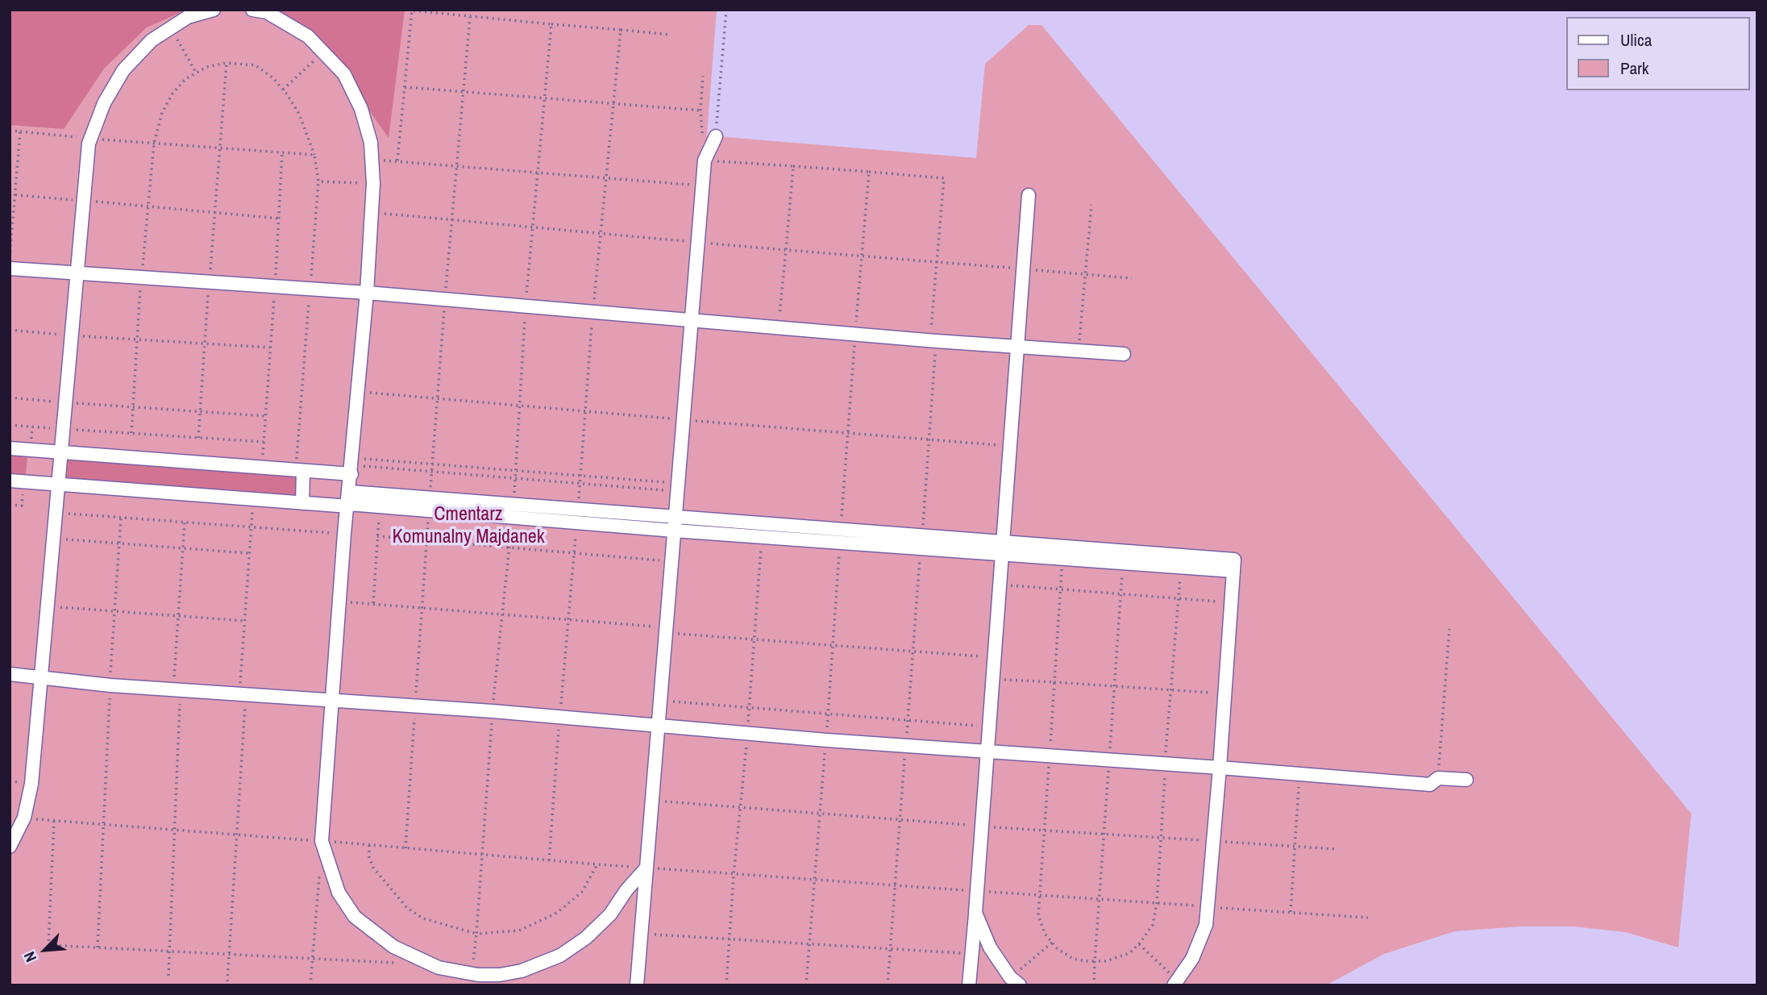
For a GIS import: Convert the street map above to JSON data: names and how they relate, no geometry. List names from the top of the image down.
{
  "parks": ["Cmentarz Komunalny Majdanek"],
  "legend": ["Ulica", "Park"],
  "north": "bottom left"
}
